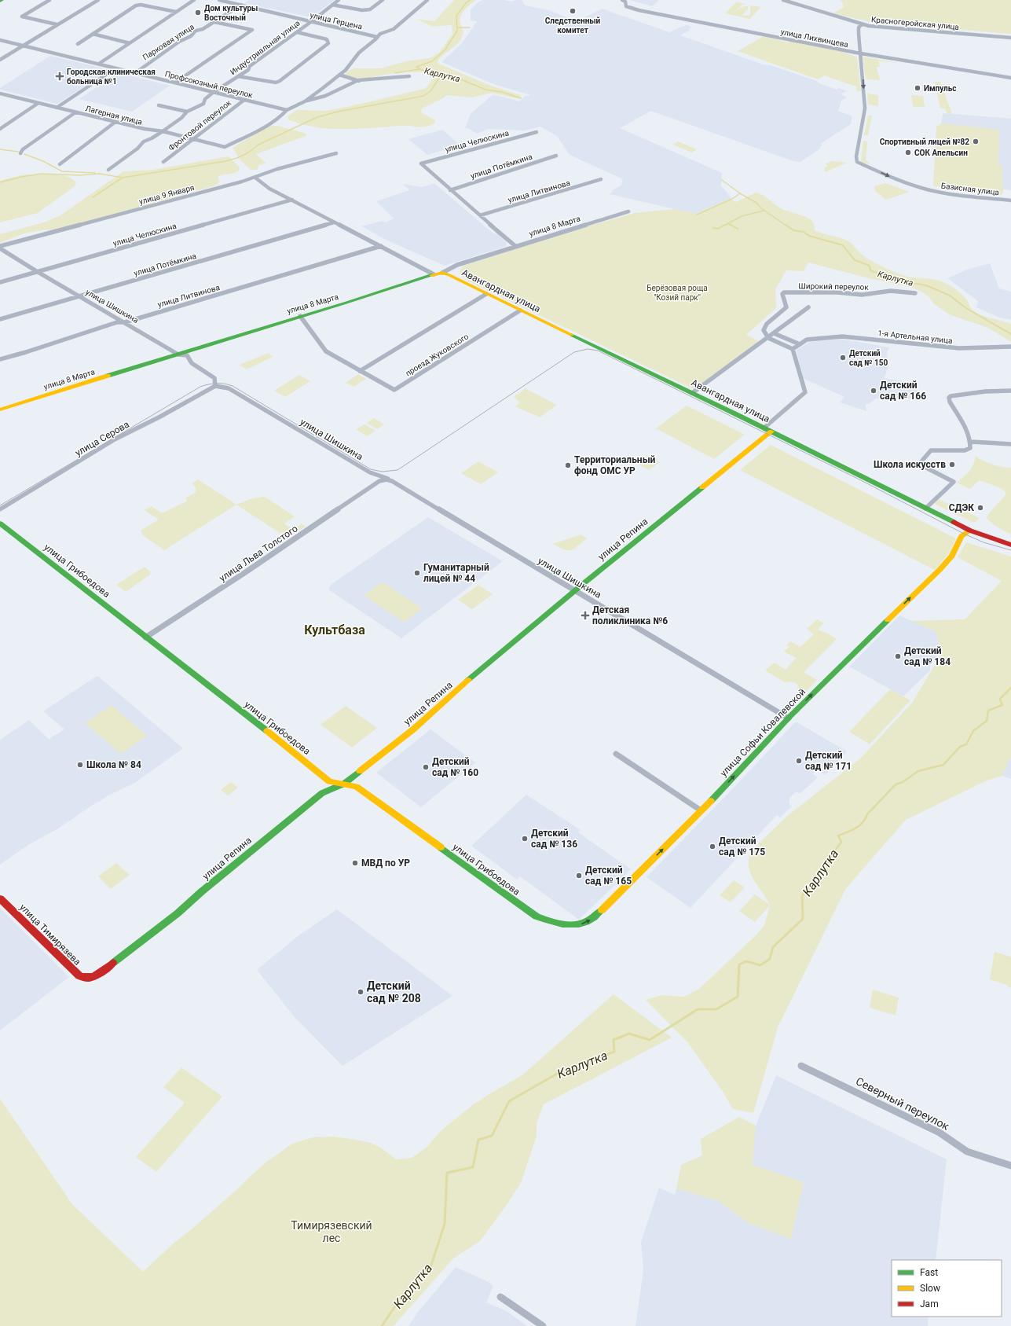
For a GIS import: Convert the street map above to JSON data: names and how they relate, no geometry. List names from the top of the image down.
{
  "streets": {
    "street": [
      "улица Герцена",
      "Красногеройская улица",
      "улица Лихвинцева",
      "Парковая улица",
      "Индустриальная улица",
      "Профсоюзный переулок",
      "Лагерная улица",
      "Фронтовой переулок",
      "улица Челюскина",
      "улица Потёмкина",
      "Базисная улица",
      "улица Литвинова",
      "улица 9 Января",
      "улица 8 Марта",
      "Широкий переулок",
      "Авангардная улица",
      "улица Шишкина",
      "1-я Артельная улица",
      "проезд Жуковского",
      "улица Серова",
      "улица Репина",
      "улица Льва Толстого",
      "улица Грибоедова",
      "улица Софьи Ковалевской",
      "улица Тимирязева",
      "Северный переулок"
    ]
  },
  "crossings": [
    ["улица Герцена", "Парковая улица"],
    ["улица Герцена", "Индустриальная улица"],
    ["улица Лихвинцева", "Базисная улица"],
    ["Парковая улица", "Профсоюзный переулок"],
    ["Индустриальная улица", "Профсоюзный переулок"],
    ["Индустриальная улица", "Лагерная улица"],
    ["Профсоюзный переулок", "Лагерная улица"],
    ["Профсоюзный переулок", "Фронтовой переулок"],
    ["Лагерная улица", "Фронтовой переулок"],
    ["улица Челюскина", "улица Потёмкина"],
    ["улица Челюскина", "улица Шишкина"],
    ["улица Потёмкина", "улица Шишкина"],
    ["улица Литвинова", "улица Шишкина"],
    ["улица 8 Марта", "Авангардная улица"],
    ["улица 8 Марта", "улица Шишкина"],
    ["улица 8 Марта", "проезд Жуковского"],
    ["Авангардная улица", "проезд Жуковского"],
    ["Авангардная улица", "улица Репина"],
    ["Авангардная улица", "улица Софьи Ковалевской"],
    ["улица Шишкина", "улица Серова"],
    ["улица Шишкина", "улица Репина"],
    ["улица Шишкина", "улица Льва Толстого"],
    ["улица Шишкина", "улица Софьи Ковалевской"],
    ["улица Репина", "улица Грибоедова"],
    ["улица Репина", "улица Тимирязева"],
    ["улица Льва Толстого", "улица Грибоедова"],
    ["улица Грибоедова", "улица Софьи Ковалевской"]
  ],
  "one_way": ["улица Софьи Ковалевской"],
  "districts": ["Культбаза"],
  "water": ["Карлутка"],
  "parks": ["Берёзовая роща \"Козий парк\"", "Тимирязевский лес"],
  "places": {
    "other": [
      "Следственный комитет",
      "Дом культуры Восточный",
      "Импульс",
      "Спортивный лицей №82",
      "СОК Апельсин",
      "Детский сад № 150",
      "Детский сад № 166",
      "Школа искусств",
      "Территориальный фонд ОМС УР",
      "СДЭК",
      "Гуманитарный лицей № 44",
      "Детский сад № 184",
      "Детский сад № 171",
      "Школа № 84",
      "Детский сад № 160",
      "Детский сад № 136",
      "Детский сад № 175",
      "МВД по УР",
      "Детский сад № 165",
      "Детский сад № 208"
    ],
    "health": ["Городская клиническая больница №1", "Детская поликлиника №6"]
  },
  "legend": ["Fast", "Slow", "Jam"]
}
